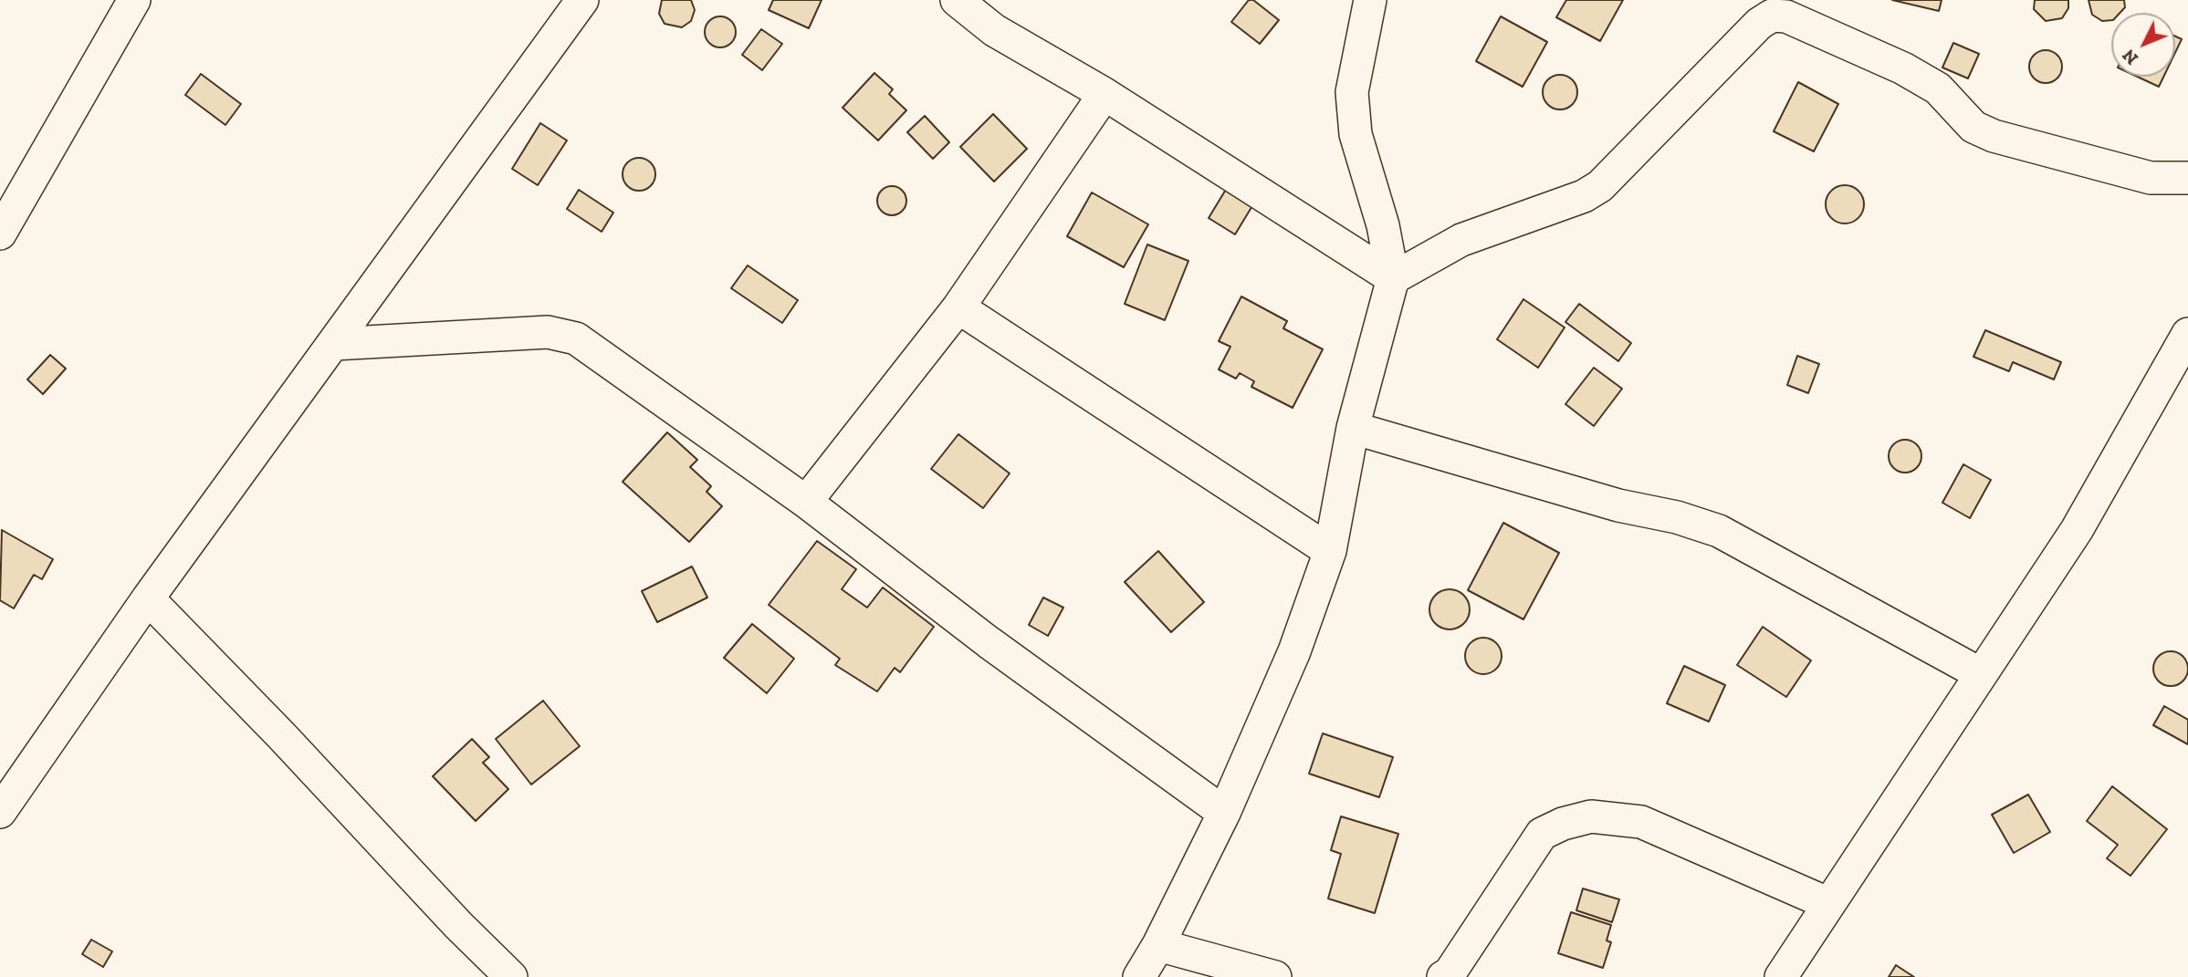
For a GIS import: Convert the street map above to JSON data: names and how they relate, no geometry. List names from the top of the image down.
{
  "north": "bottom left"
}
